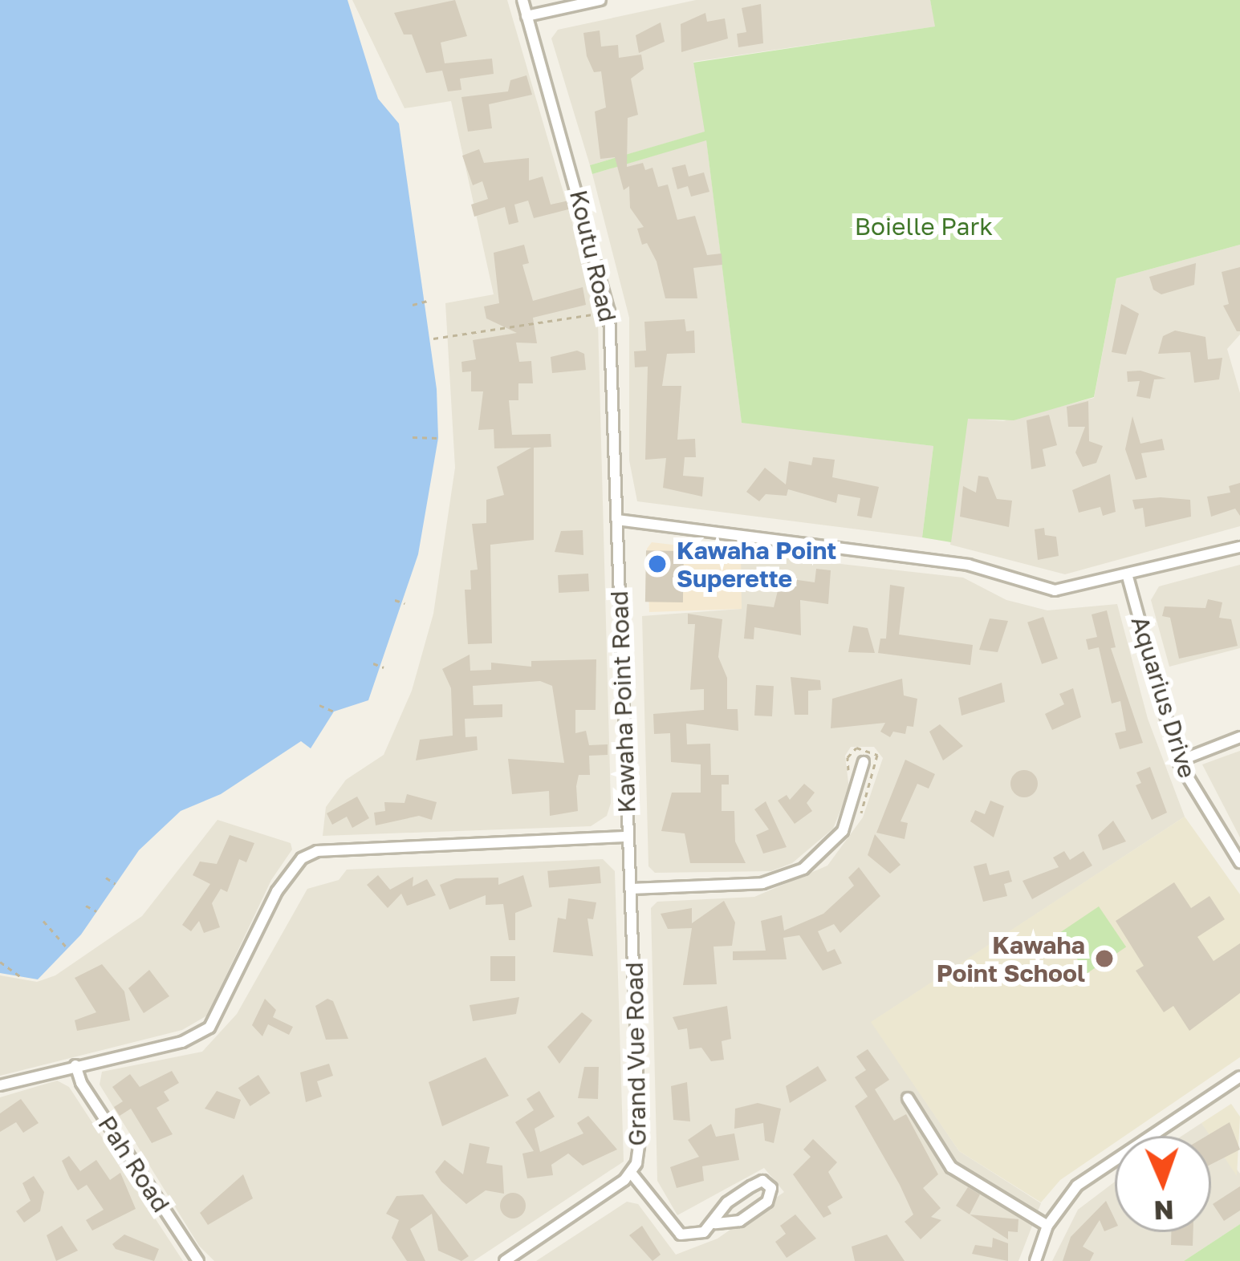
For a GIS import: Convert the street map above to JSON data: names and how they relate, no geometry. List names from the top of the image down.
{
  "streets": {
    "street": [
      "Koutu Road",
      "Aquarius Drive",
      "Kawaha Point Road",
      "Grand Vue Road",
      "Pah Road"
    ]
  },
  "crossings": [
    ["Koutu Road", "Kawaha Point Road"],
    ["Kawaha Point Road", "Grand Vue Road"],
    ["Kawaha Point Road", "Pah Road"]
  ],
  "parks": ["Boielle Park"],
  "places": ["Kawaha Point Superette", "Kawaha Point School"],
  "north": "bottom"
}
